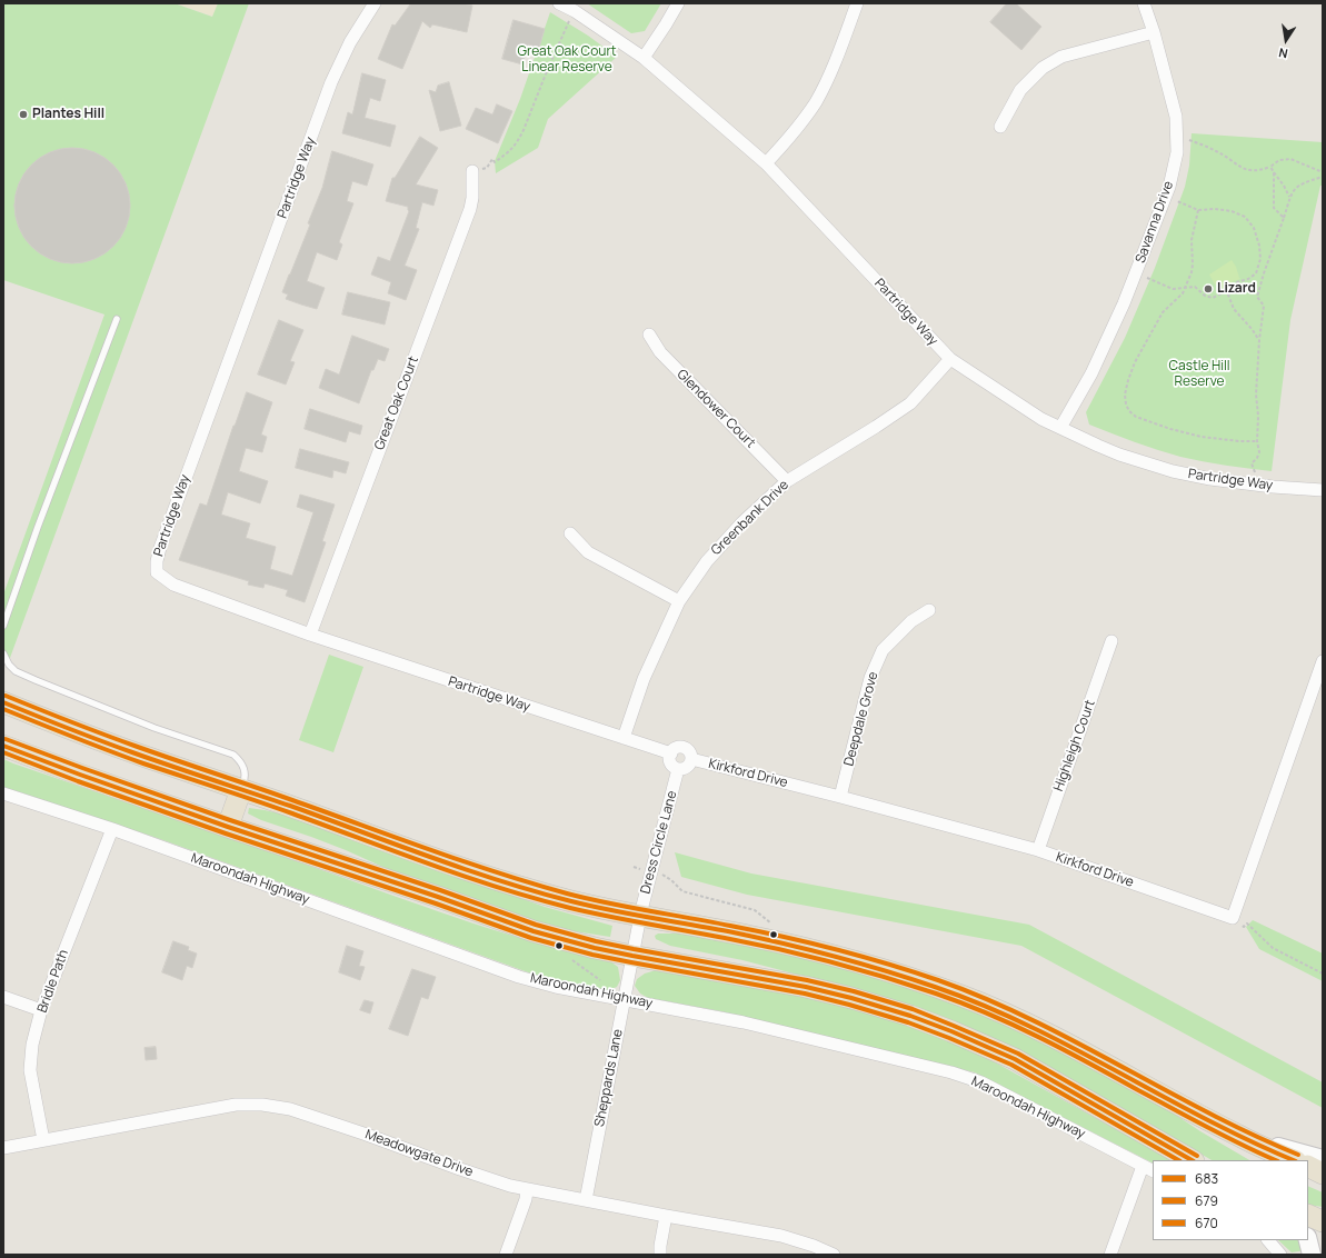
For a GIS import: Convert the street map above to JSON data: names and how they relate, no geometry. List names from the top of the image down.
{
  "streets": {
    "street": [
      "Partridge Way",
      "Savanna Drive",
      "Great Oak Court",
      "Glendower Court",
      "Greenbank Drive",
      "Deepdale Grove",
      "Highleigh Court",
      "Kirkford Drive",
      "Dress Circle Lane",
      "Maroondah Highway",
      "Bridle Path",
      "Sheppards Lane",
      "Meadowgate Drive"
    ]
  },
  "crossings": [
    ["Partridge Way", "Savanna Drive"],
    ["Partridge Way", "Great Oak Court"],
    ["Partridge Way", "Greenbank Drive"],
    ["Partridge Way", "Kirkford Drive"],
    ["Partridge Way", "Dress Circle Lane"],
    ["Glendower Court", "Greenbank Drive"],
    ["Deepdale Grove", "Kirkford Drive"],
    ["Highleigh Court", "Kirkford Drive"],
    ["Kirkford Drive", "Dress Circle Lane"],
    ["Dress Circle Lane", "Sheppards Lane"],
    ["Maroondah Highway", "Bridle Path"],
    ["Maroondah Highway", "Sheppards Lane"],
    ["Bridle Path", "Meadowgate Drive"],
    ["Sheppards Lane", "Meadowgate Drive"]
  ],
  "parks": ["Great Oak Court Linear Reserve", "Castle Hill Reserve"],
  "places": ["Plantes Hill", "Lizard"],
  "lines": ["transit line 670", "transit line 683", "transit line 679"],
  "legend": ["683", "679", "670"],
  "north": "bottom"
}
